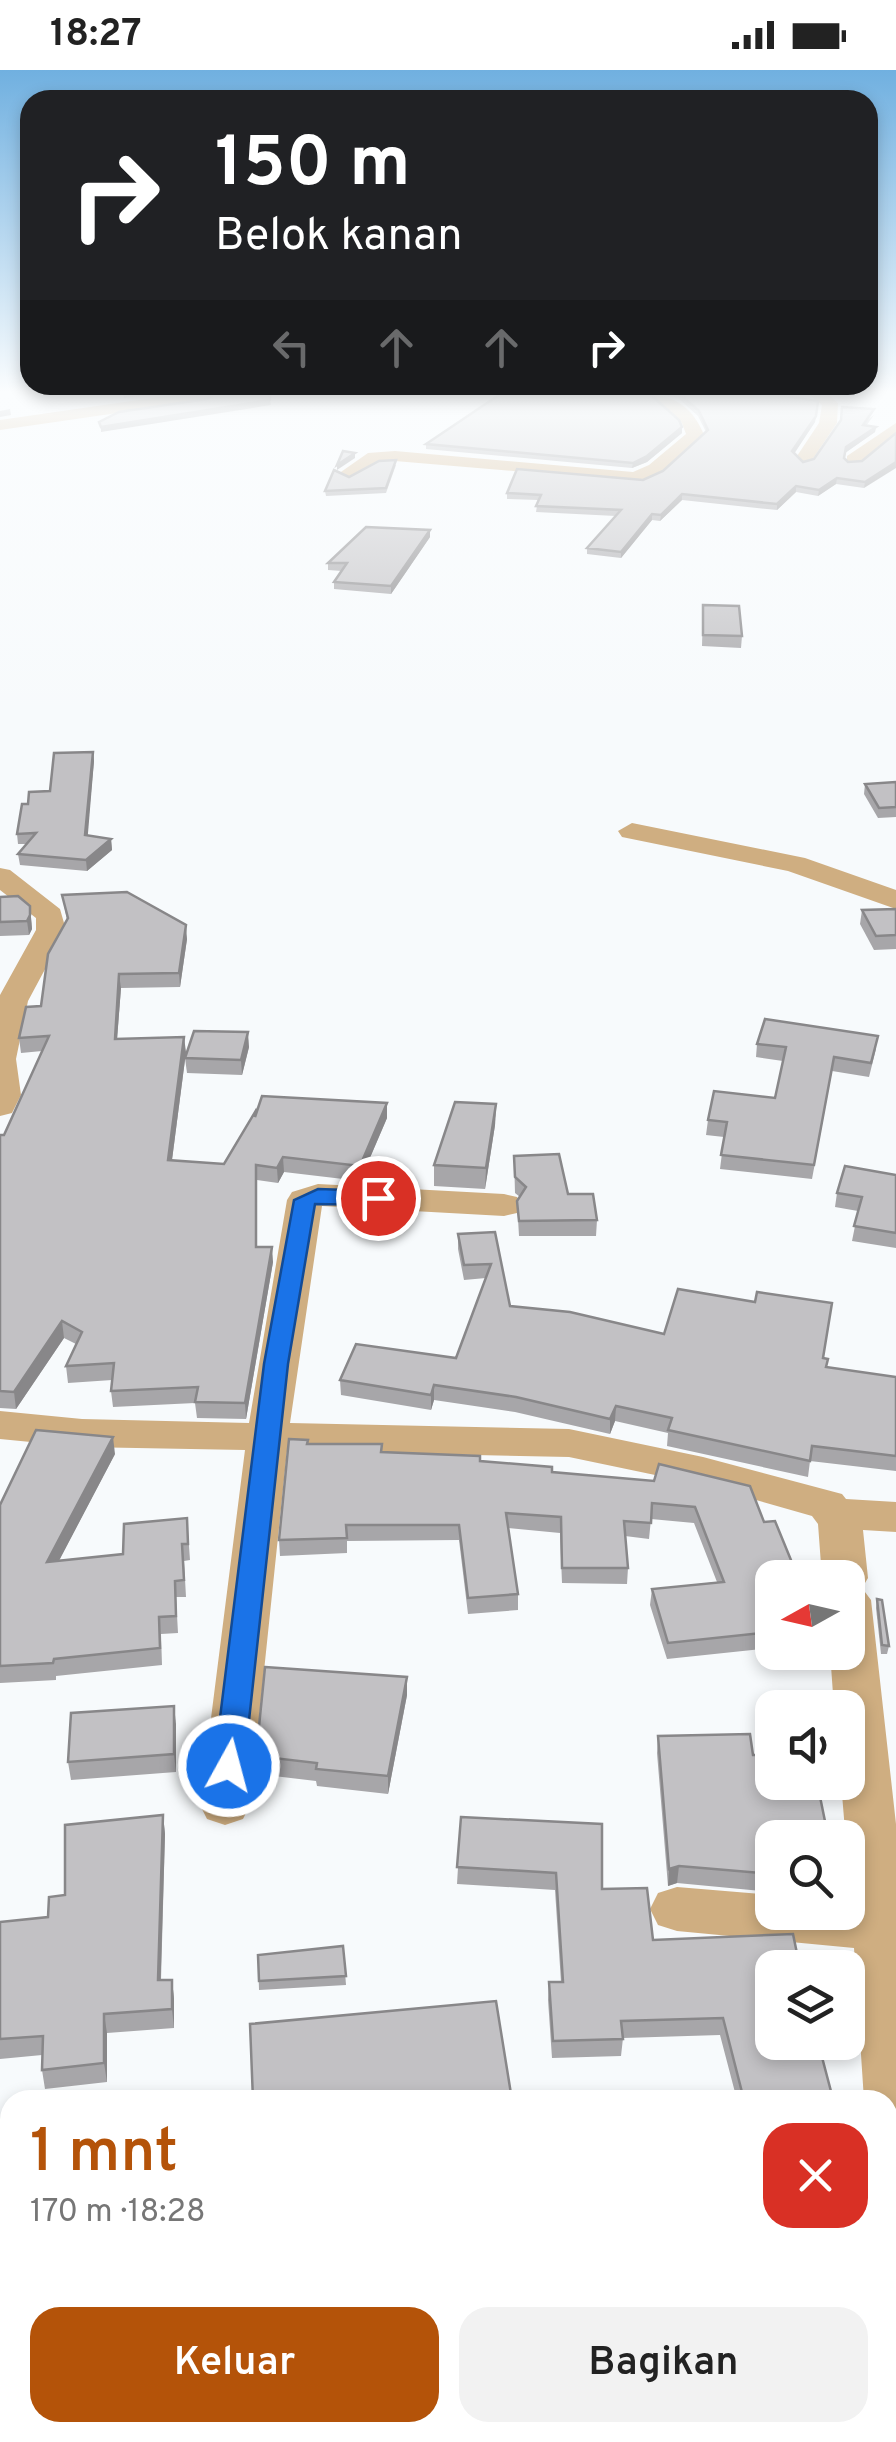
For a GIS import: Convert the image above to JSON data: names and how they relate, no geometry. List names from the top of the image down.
{
  "north": "left",
  "page": {
    "status": "18:27",
    "turn": ["150 m", "Belok kanan"],
    "heading": ["1 mnt", "170 m · 18:28"],
    "buttons": ["Keluar", "Bagikan"]
  }
}
